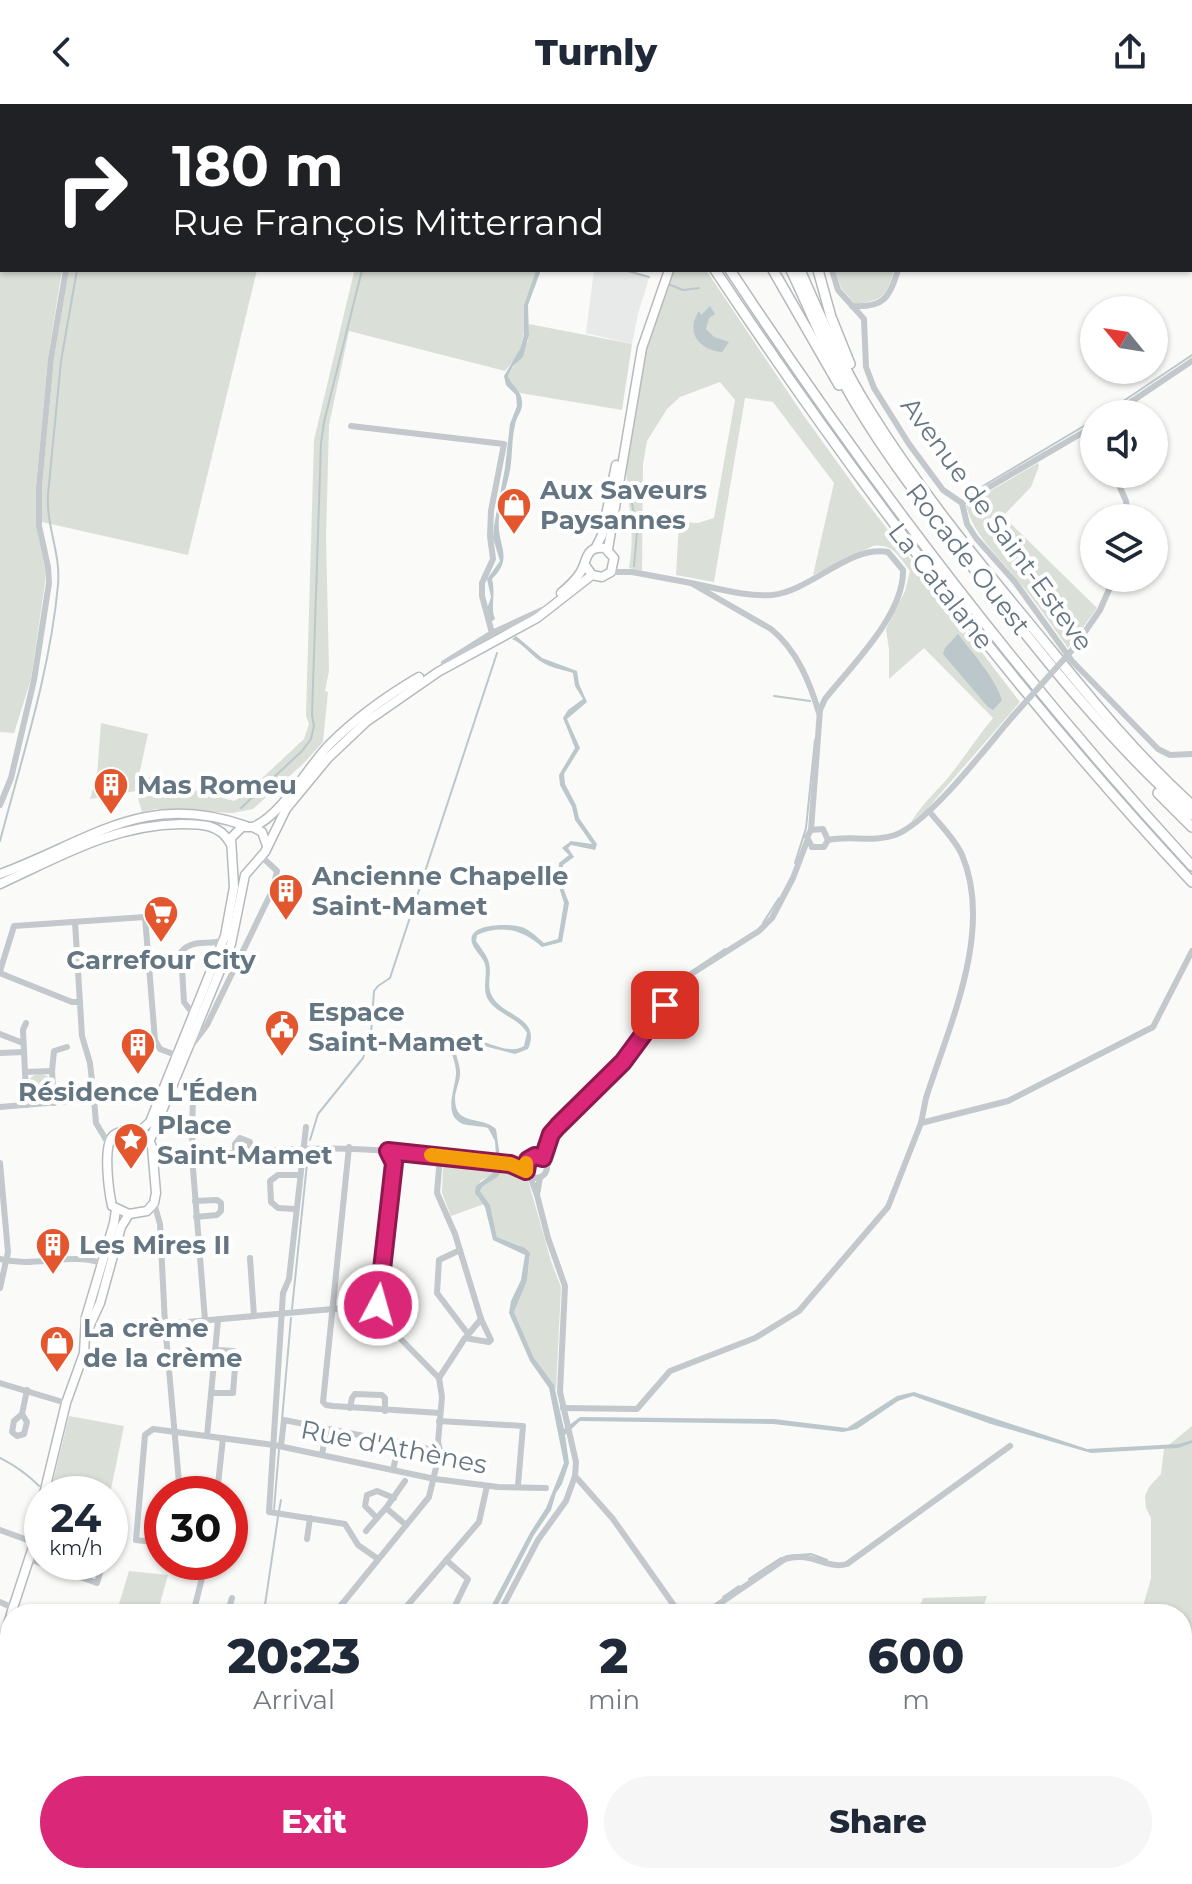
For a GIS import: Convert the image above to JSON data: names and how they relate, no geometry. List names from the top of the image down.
{
  "streets": {
    "highway": ["Rocade Ouest", "La Catalane"],
    "street": ["Avenue de Saint-Esteve", "Rue d'Athènes"]
  },
  "places": {
    "shop": ["Aux Saveurs Paysannes", "La crème de la crème"],
    "building": [
      "Mas Romeu",
      "Ancienne Chapelle Saint-Mamet",
      "Résidence L'Éden",
      "Les Mires II"
    ],
    "supermarket": ["Carrefour City"],
    "public building": ["Espace Saint-Mamet"],
    "place": ["Place Saint-Mamet"]
  },
  "north": "top left",
  "page": {
    "header": "Turnly",
    "turn": ["180 m", "Rue François Mitterrand"],
    "speed": "24 km/h",
    "limit": "30",
    "eta": [
      "20:23",
      "Arrival",
      "2",
      "min",
      "600",
      "m"
    ],
    "buttons": ["Exit", "Share"]
  }
}
